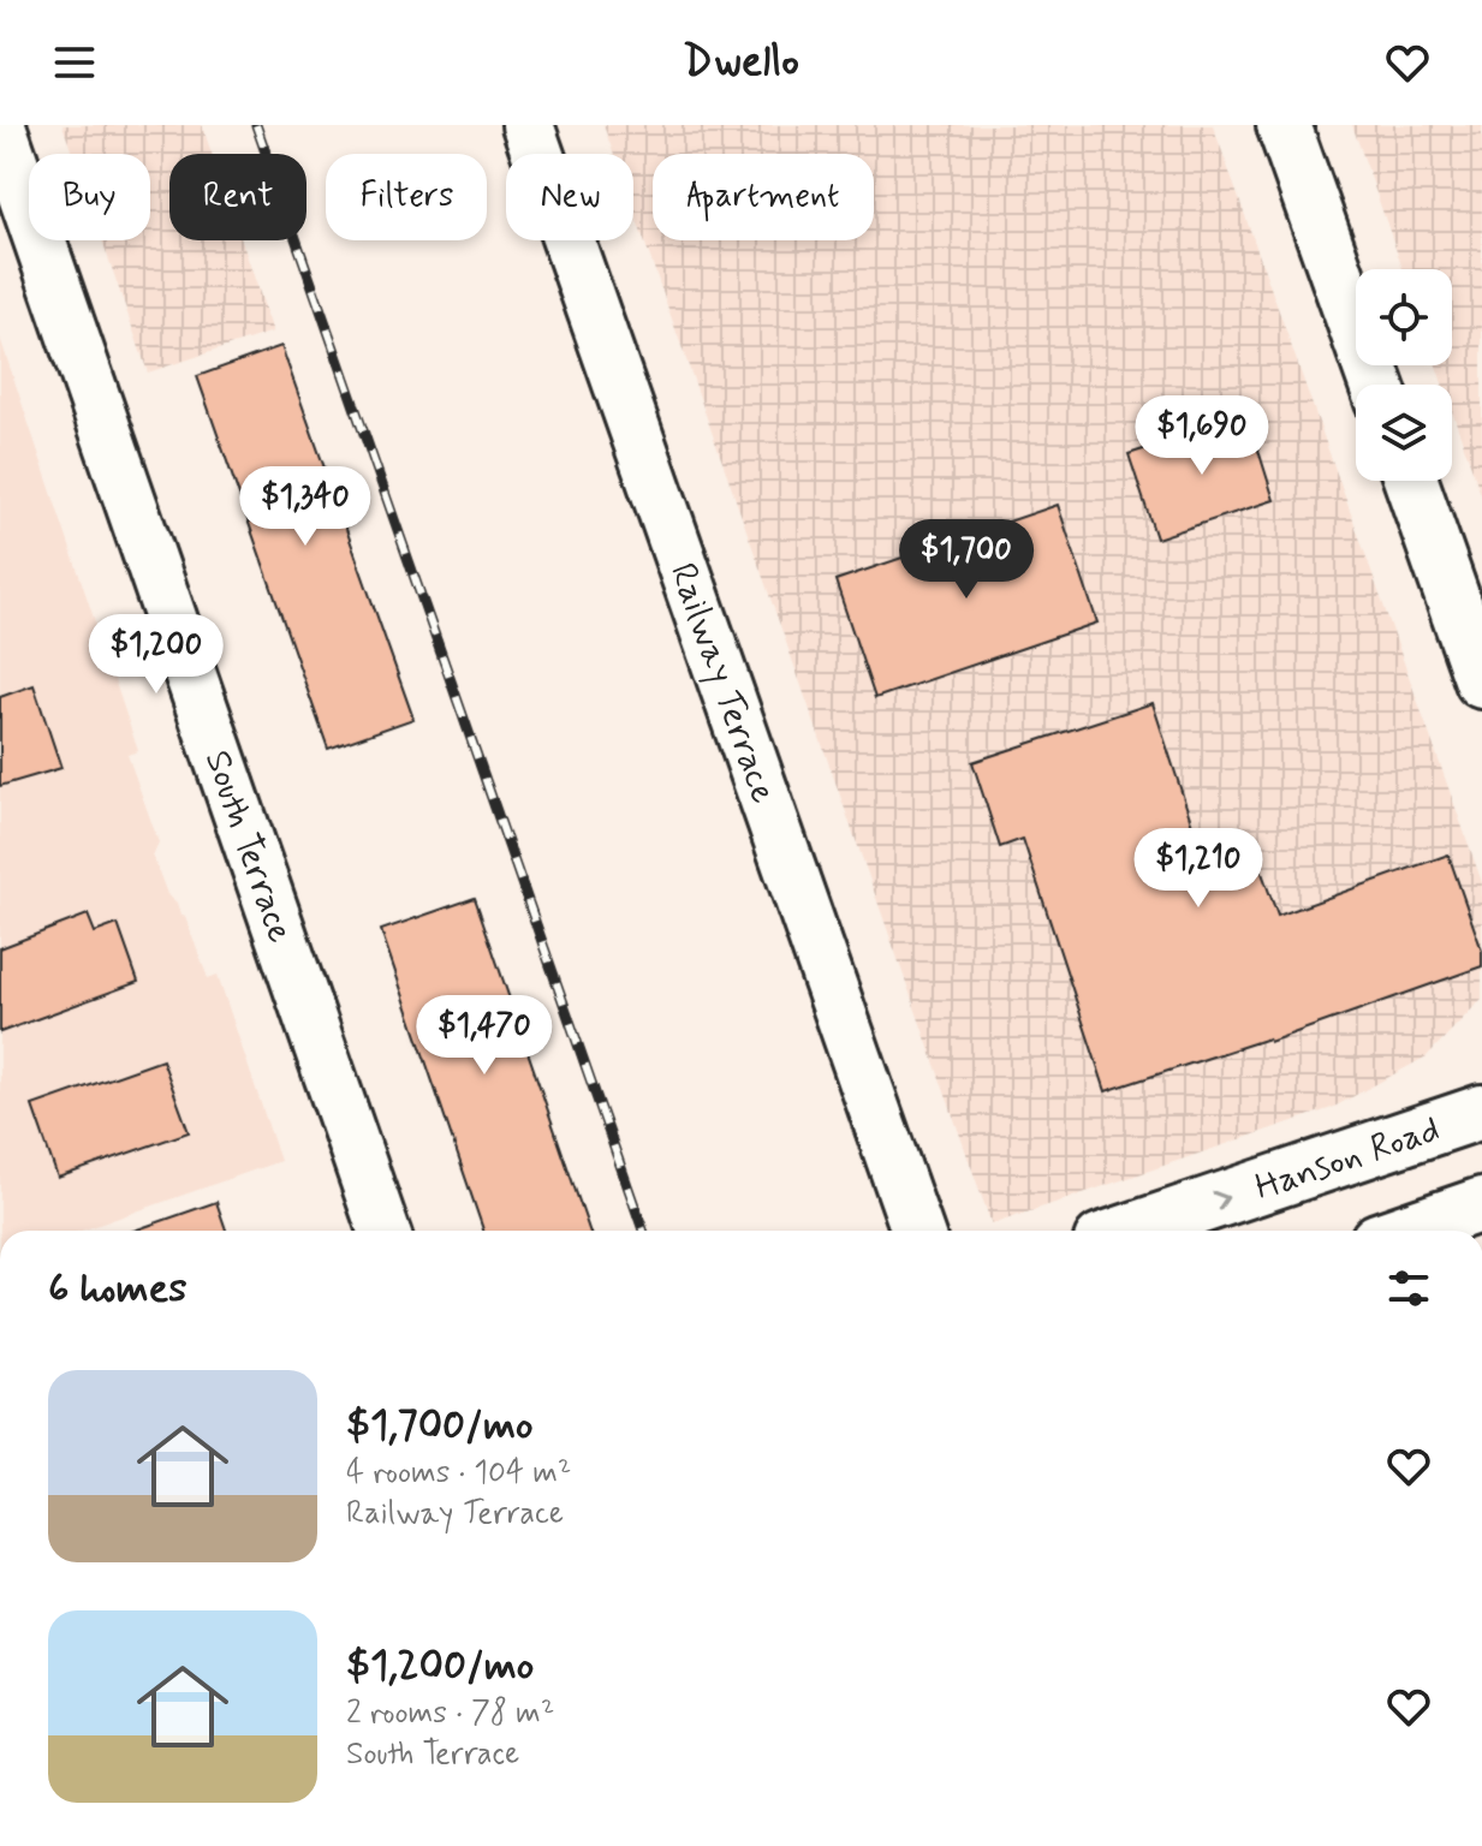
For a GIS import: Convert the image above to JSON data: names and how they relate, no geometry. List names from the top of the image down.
{
  "streets": {
    "street": ["Railway Terrace", "South Terrace", "Hanson Road"]
  },
  "one_way": ["Hanson Road"],
  "page": {
    "header": "Dwello",
    "chip": [
      "Buy",
      "Rent",
      "Filters",
      "New",
      "Apartment"
    ],
    "price": [
      "$1,690",
      "$1,340",
      "$1,700",
      "$1,200",
      "$1,210",
      "$1,470"
    ],
    "heading": "6 homes",
    "list": [
      {
        "name": "$1,700/mo",
        "note": "4 rooms · 104 m² · Railway Terrace"
      },
      {
        "name": "$1,200/mo",
        "note": "2 rooms · 78 m² · South Terrace"
      }
    ]
  }
}
